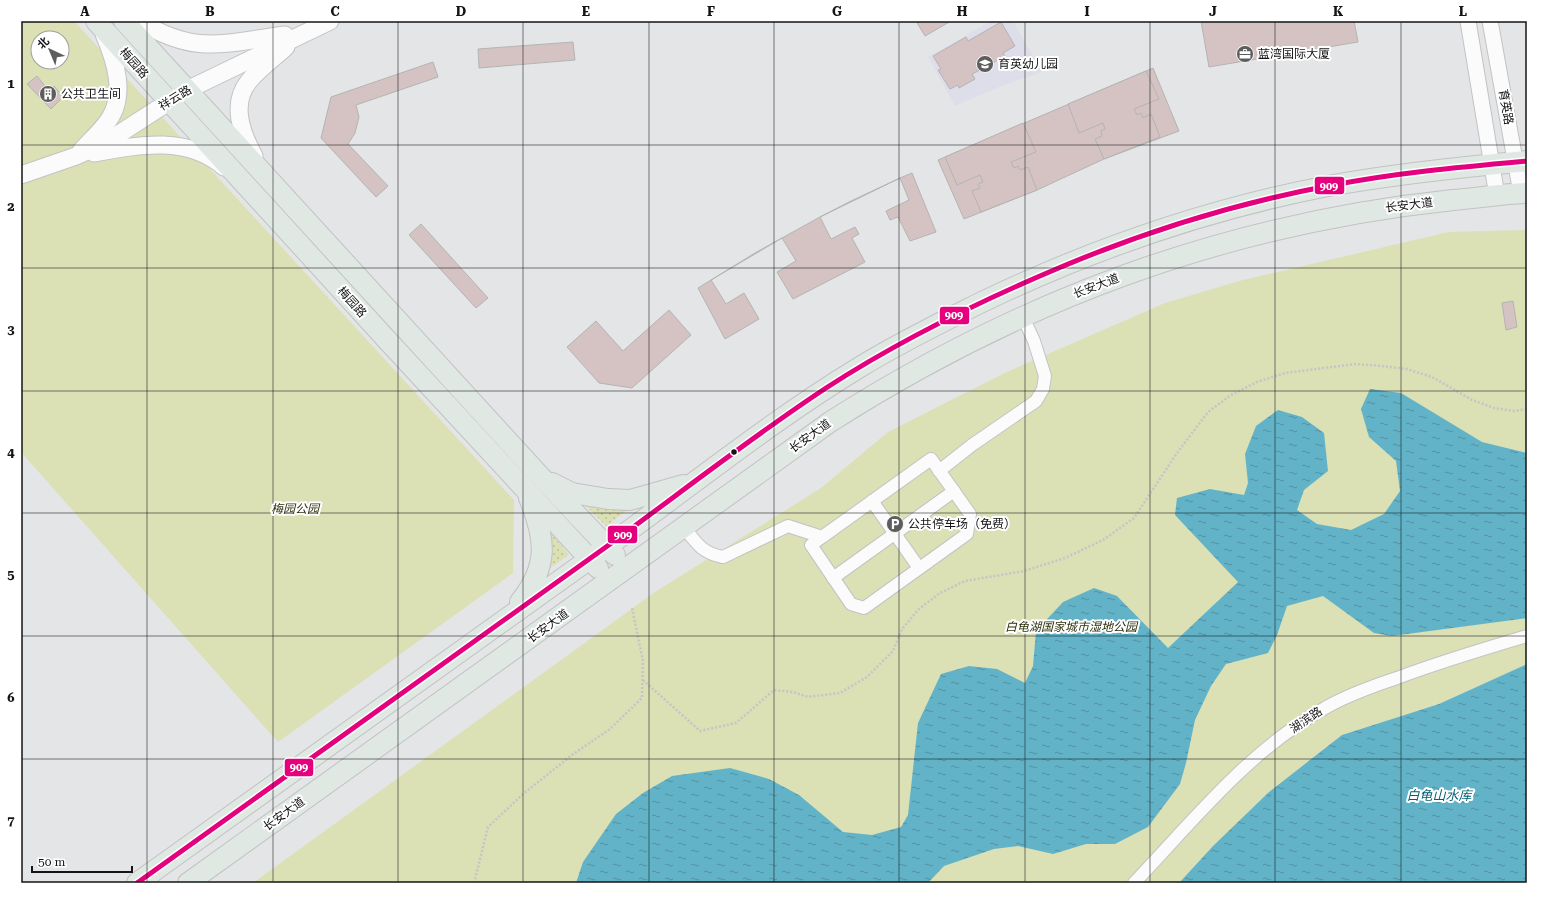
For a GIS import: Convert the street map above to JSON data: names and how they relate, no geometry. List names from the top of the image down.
{
  "streets": {
    "main road": ["梅园路", "祥云路", "长安大道"],
    "street": ["育英路", "湖滨路"]
  },
  "crossings": [
    ["梅园路", "祥云路"],
    ["梅园路", "长安大道"],
    ["育英路", "长安大道"]
  ],
  "water": ["白龟山水库"],
  "parks": ["梅园公园", "白龟湖国家城市湿地公园"],
  "places": {
    "office": ["蓝湾国际大厦"],
    "school or university": ["育英幼儿园"],
    "building": ["公共卫生间"],
    "parking": ["公共停车场（免费）"]
  },
  "lines": ["transit line 909"],
  "scale_bar": "50 m",
  "north": "top left",
  "grid": {
    "columns": [
      "A",
      "B",
      "C",
      "D",
      "E",
      "F",
      "G",
      "H",
      "I",
      "J",
      "K",
      "L"
    ],
    "rows": [
      "1",
      "2",
      "3",
      "4",
      "5",
      "6",
      "7"
    ]
  }
}
